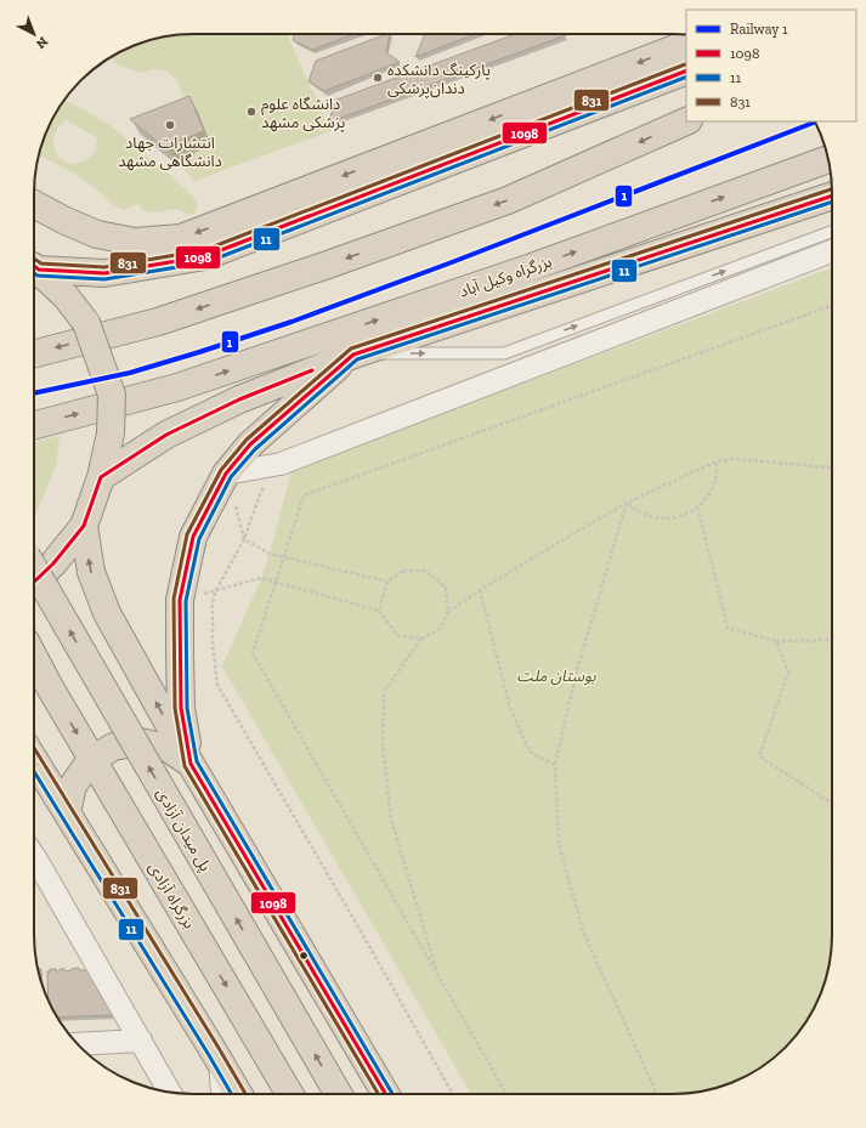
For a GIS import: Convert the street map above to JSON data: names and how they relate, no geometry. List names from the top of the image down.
{
  "streets": {
    "highway": ["بزرگراه وکیل آباد", "پل میدان آزادی", "بزرگراه آزادی"]
  },
  "parks": ["بوستان ملت"],
  "places": ["پارکینگ دانشکده دندان‌پزشکی", "دانشگاه علوم پزشکی مشهد", "انتشارات جهاد دانشگاهی مشهد"],
  "lines": [
    "transit line 831",
    "transit line 1098",
    "transit line 11",
    "rail line 1"
  ],
  "legend": [
    "Railway 1",
    "1098",
    "11",
    "831"
  ],
  "north": "bottom right"
}
